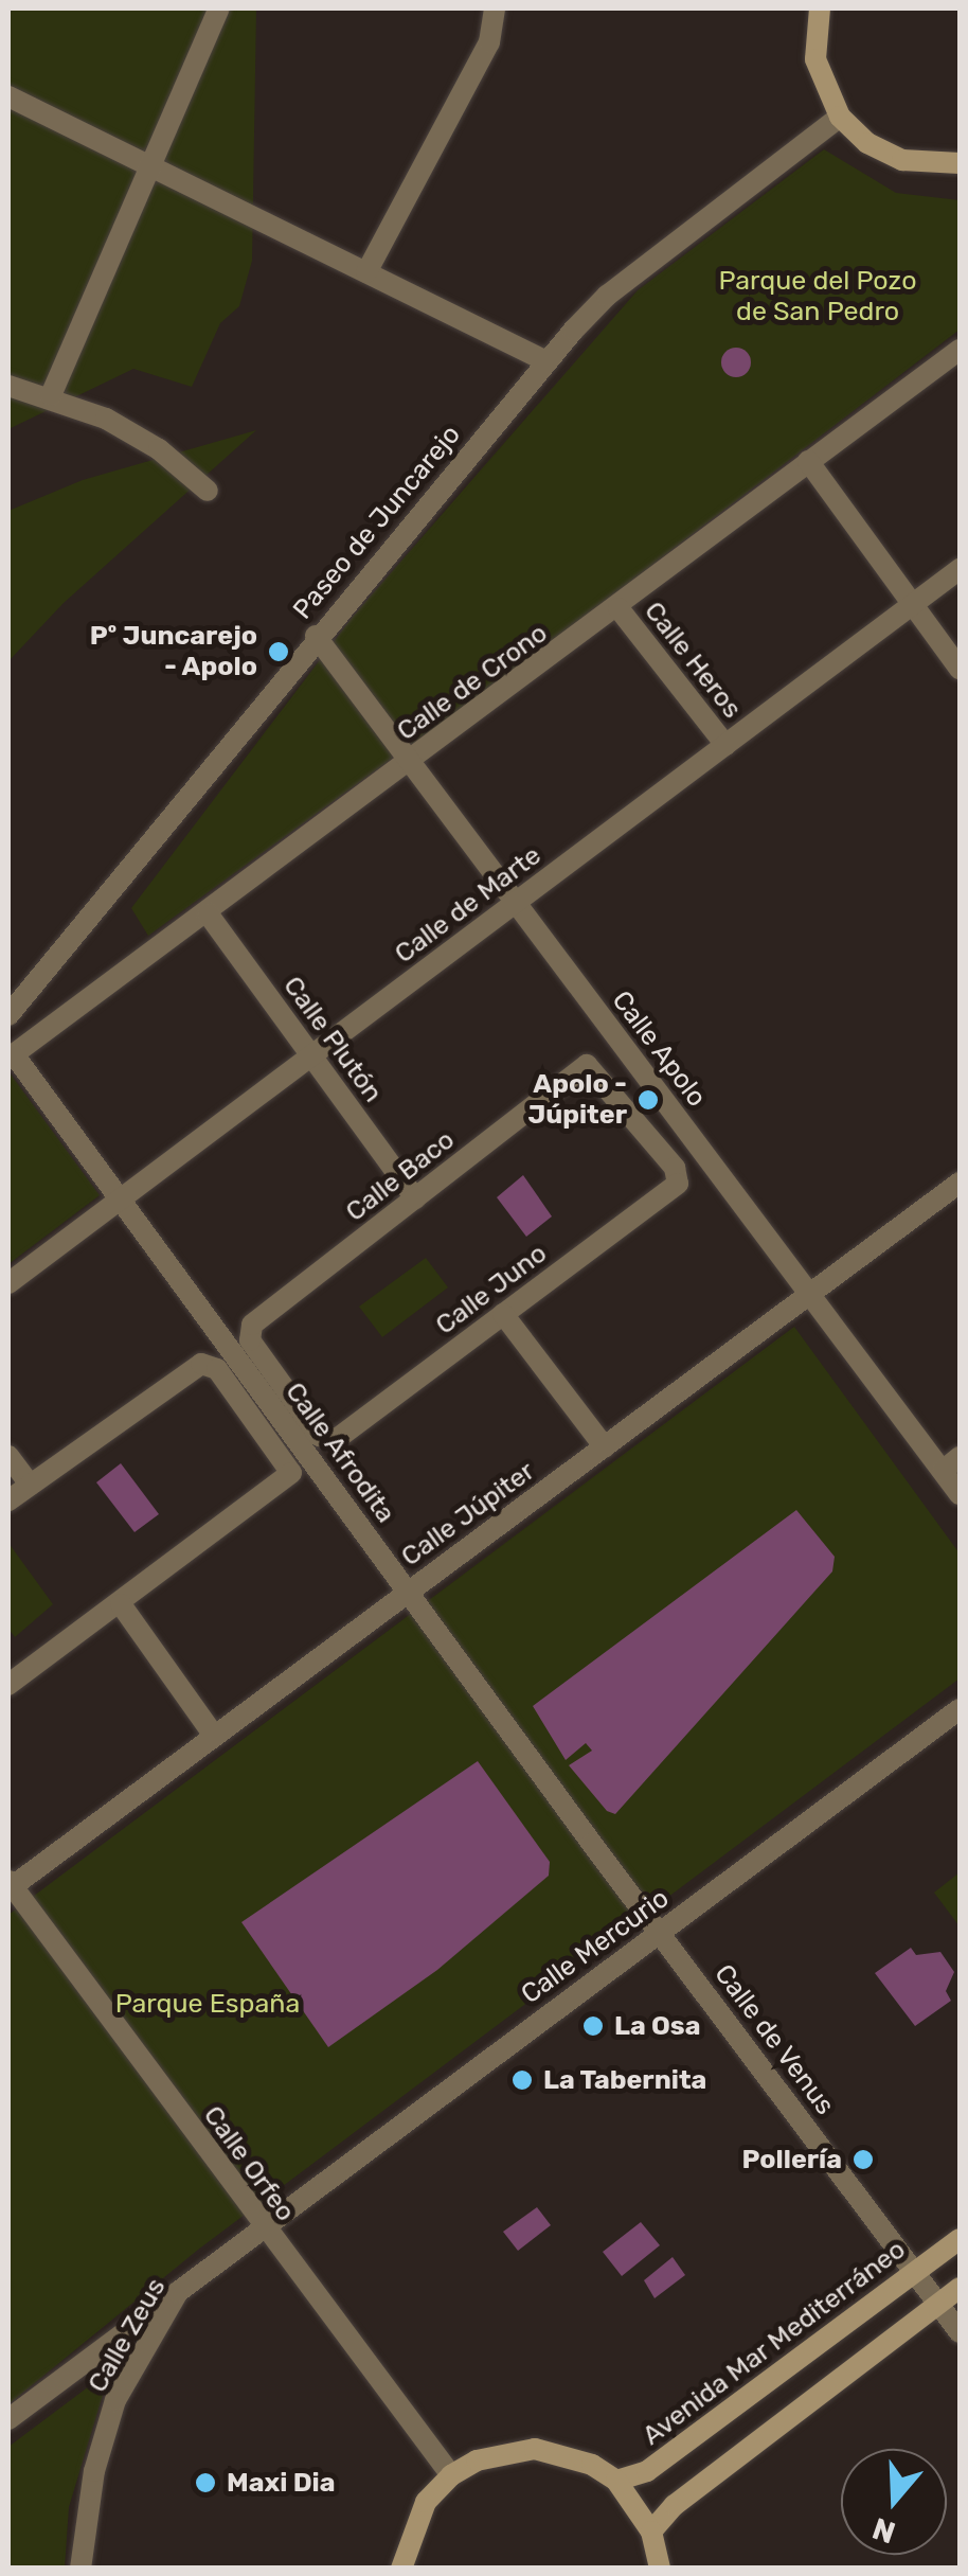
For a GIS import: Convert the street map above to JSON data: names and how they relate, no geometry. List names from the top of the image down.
{
  "streets": {
    "street": [
      "Paseo de Juncarejo",
      "Calle Heros",
      "Calle de Crono",
      "Calle de Marte",
      "Calle Plutón",
      "Calle Apolo",
      "Calle Baco",
      "Calle Juno",
      "Calle Afrodita",
      "Calle Júpiter",
      "Calle Mercurio",
      "Calle de Venus",
      "Calle Orfeo",
      "Calle Zeus",
      "Avenida Mar Mediterráneo"
    ]
  },
  "crossings": [
    ["Paseo de Juncarejo", "Calle Apolo"],
    ["Calle Heros", "Calle de Crono"],
    ["Calle Heros", "Calle de Marte"],
    ["Calle de Crono", "Calle Plutón"],
    ["Calle de Crono", "Calle Apolo"],
    ["Calle de Crono", "Calle Afrodita"],
    ["Calle de Marte", "Calle Plutón"],
    ["Calle de Marte", "Calle Apolo"],
    ["Calle de Marte", "Calle Afrodita"],
    ["Calle Plutón", "Calle Baco"],
    ["Calle Apolo", "Calle Júpiter"],
    ["Calle Baco", "Calle Juno"],
    ["Calle Baco", "Calle Afrodita"],
    ["Calle Juno", "Calle Afrodita"],
    ["Calle Afrodita", "Calle Júpiter"],
    ["Calle Afrodita", "Calle Mercurio"],
    ["Calle Afrodita", "Calle de Venus"],
    ["Calle Júpiter", "Calle Orfeo"],
    ["Calle Mercurio", "Calle de Venus"],
    ["Calle Mercurio", "Calle Orfeo"],
    ["Calle Mercurio", "Calle Zeus"],
    ["Calle de Venus", "Avenida Mar Mediterráneo"],
    ["Calle Orfeo", "Calle Zeus"]
  ],
  "parks": ["Parque del Pozo de San Pedro", "Parque España"],
  "places": [
    "Pº Juncarejo - Apolo",
    "Apolo - Júpiter",
    "La Osa",
    "La Tabernita",
    "Pollería",
    "Maxi Dia"
  ],
  "north": "bottom"
}
